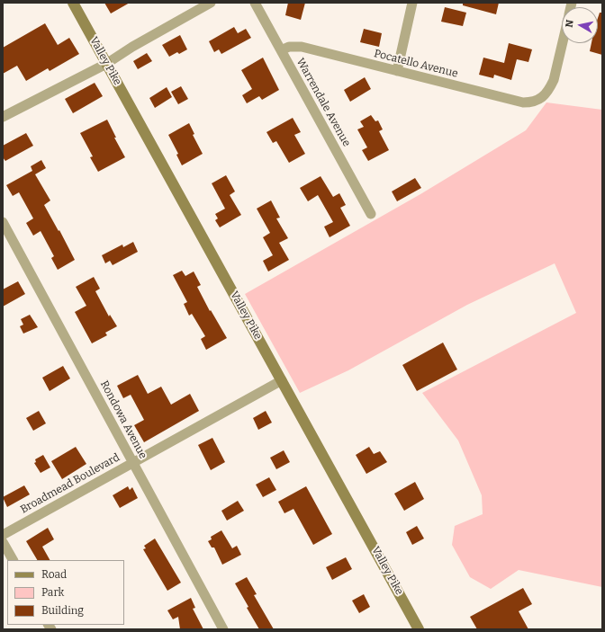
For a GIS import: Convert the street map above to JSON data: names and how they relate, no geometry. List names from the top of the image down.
{
  "streets": {
    "street": [
      "Valley Pike",
      "Pocatello Avenue",
      "Warrendale Avenue",
      "Rondowa Avenue",
      "Broadmead Boulevard"
    ]
  },
  "crossings": [
    ["Valley Pike", "Broadmead Boulevard"],
    ["Pocatello Avenue", "Warrendale Avenue"],
    ["Rondowa Avenue", "Broadmead Boulevard"]
  ],
  "legend": ["Road", "Park", "Building"],
  "north": "left"
}
